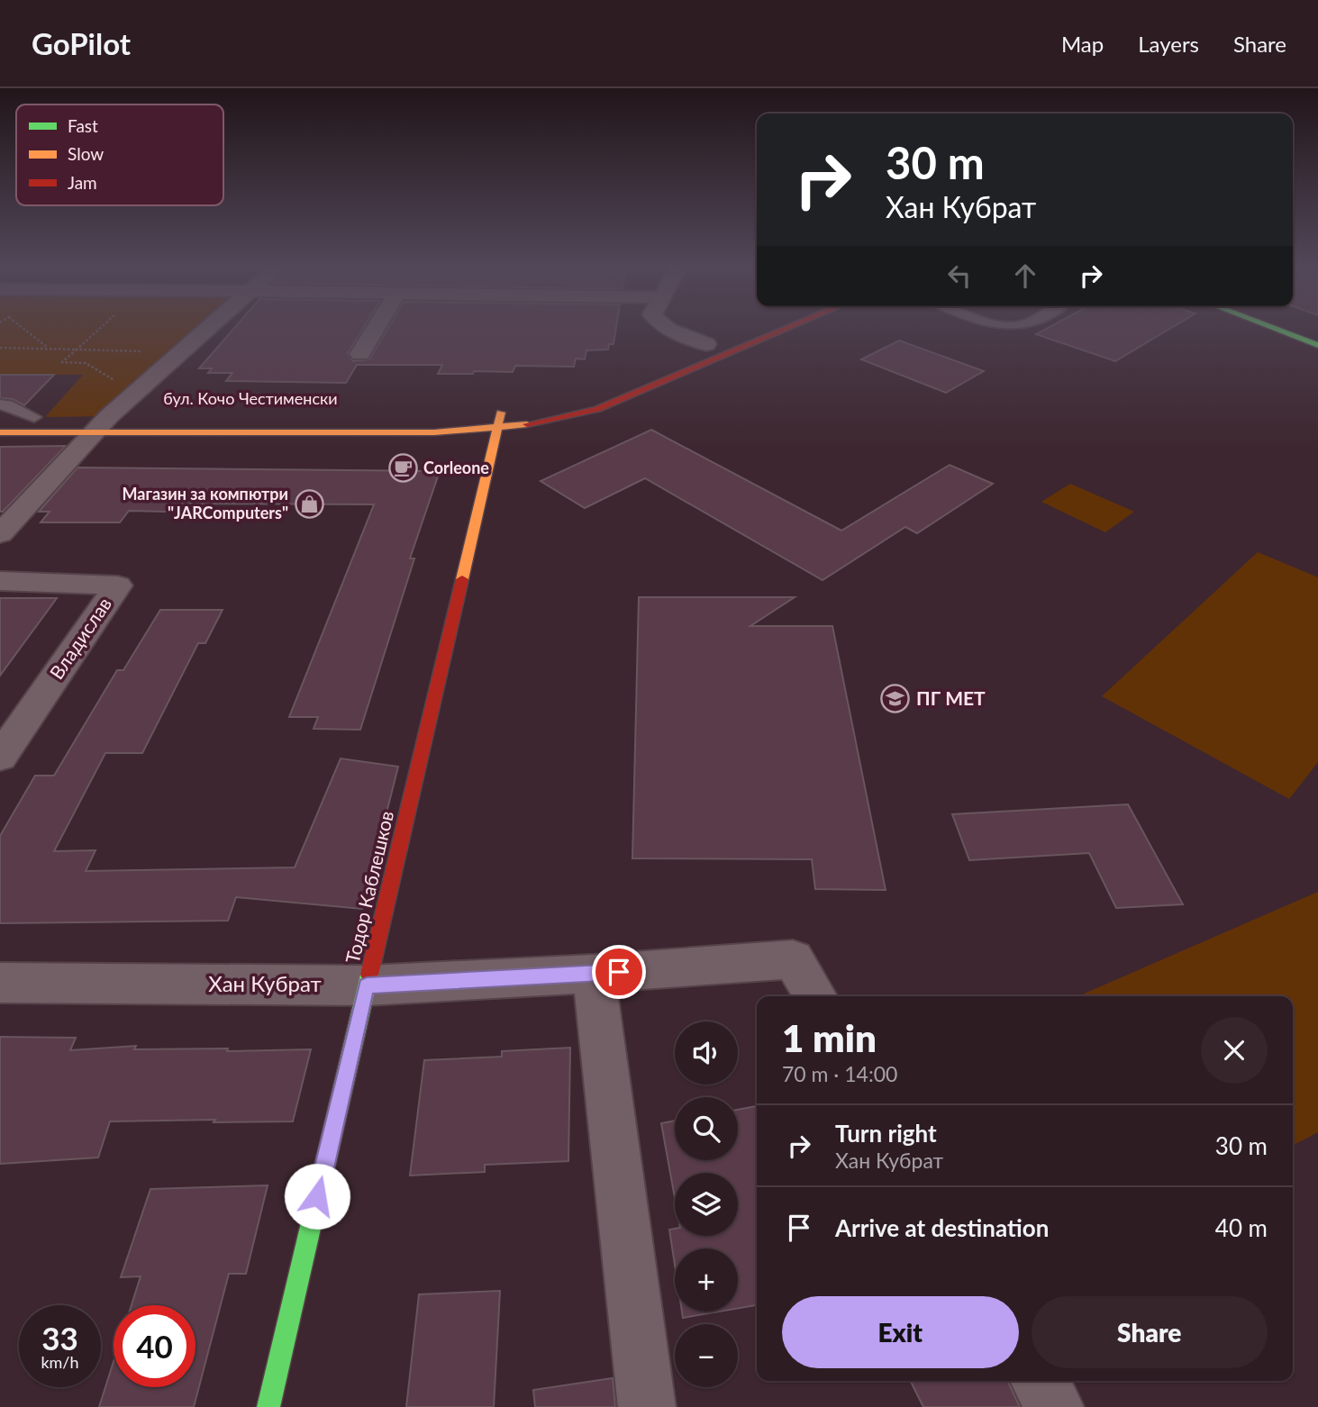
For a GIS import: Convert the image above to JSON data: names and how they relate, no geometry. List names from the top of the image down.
{
  "streets": {
    "street": [
      "бул. Кочо Честименски",
      "Владислав",
      "Тодор Каблешков",
      "Хан Кубрат"
    ]
  },
  "crossings": [
    ["бул. Кочо Честименски", "Тодор Каблешков"],
    ["Тодор Каблешков", "Хан Кубрат"]
  ],
  "places": {
    "cafe": ["Corleone"],
    "shop": ["Магазин за компютри \"JARComputers\""],
    "school or university": ["ПГ МЕТ"]
  },
  "legend": ["Fast", "Slow", "Jam"],
  "page": {
    "header": "GoPilot",
    "nav": ["Map", "Layers", "Share"],
    "turn": ["30 m", "Хан Кубрат"],
    "heading": ["1 min", "70 m · 14:00"],
    "map_buttons": ["+", "−"],
    "list": [
      {
        "name": "Turn right",
        "note": "Хан Кубрат",
        "value": "30 m"
      },
      {
        "name": "Arrive at destination",
        "value": "40 m"
      }
    ],
    "buttons": ["Exit", "Share"],
    "speed": "33 km/h",
    "limit": "40"
  }
}
